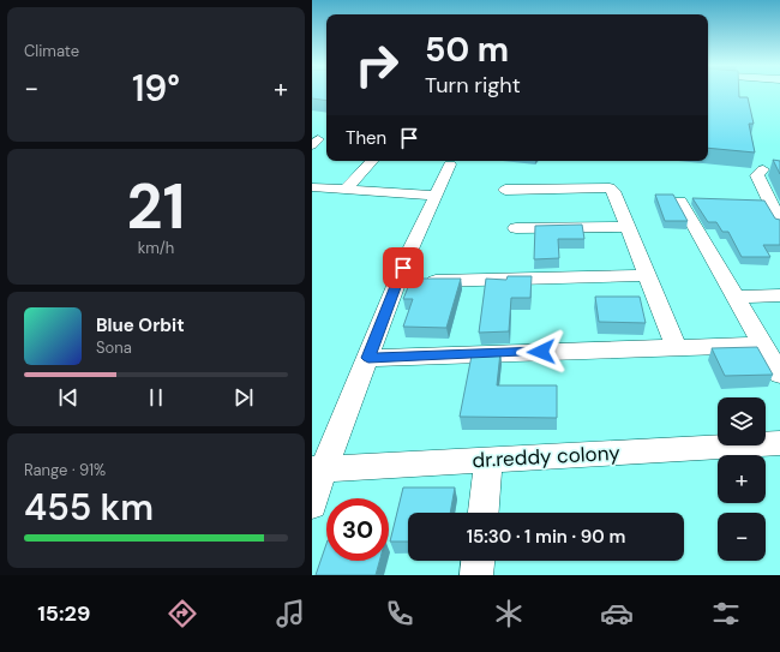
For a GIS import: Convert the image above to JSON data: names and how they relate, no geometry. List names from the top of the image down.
{
  "streets": {
    "street": ["dr.reddy colony"]
  },
  "page": {
    "tile": [
      "Climate",
      ["21", "km/h"],
      ["Range · 91%", "455 km"]
    ],
    "turn": ["50 m", "Turn right"],
    "heat": ["−", "19°", "+"],
    "then": "Then",
    "song": ["Blue Orbit", "Sona"],
    "map_buttons": ["+", "−"],
    "limit": "30",
    "trip": "15:30 · 1 min · 90 m",
    "tabs": "15:29"
  }
}
